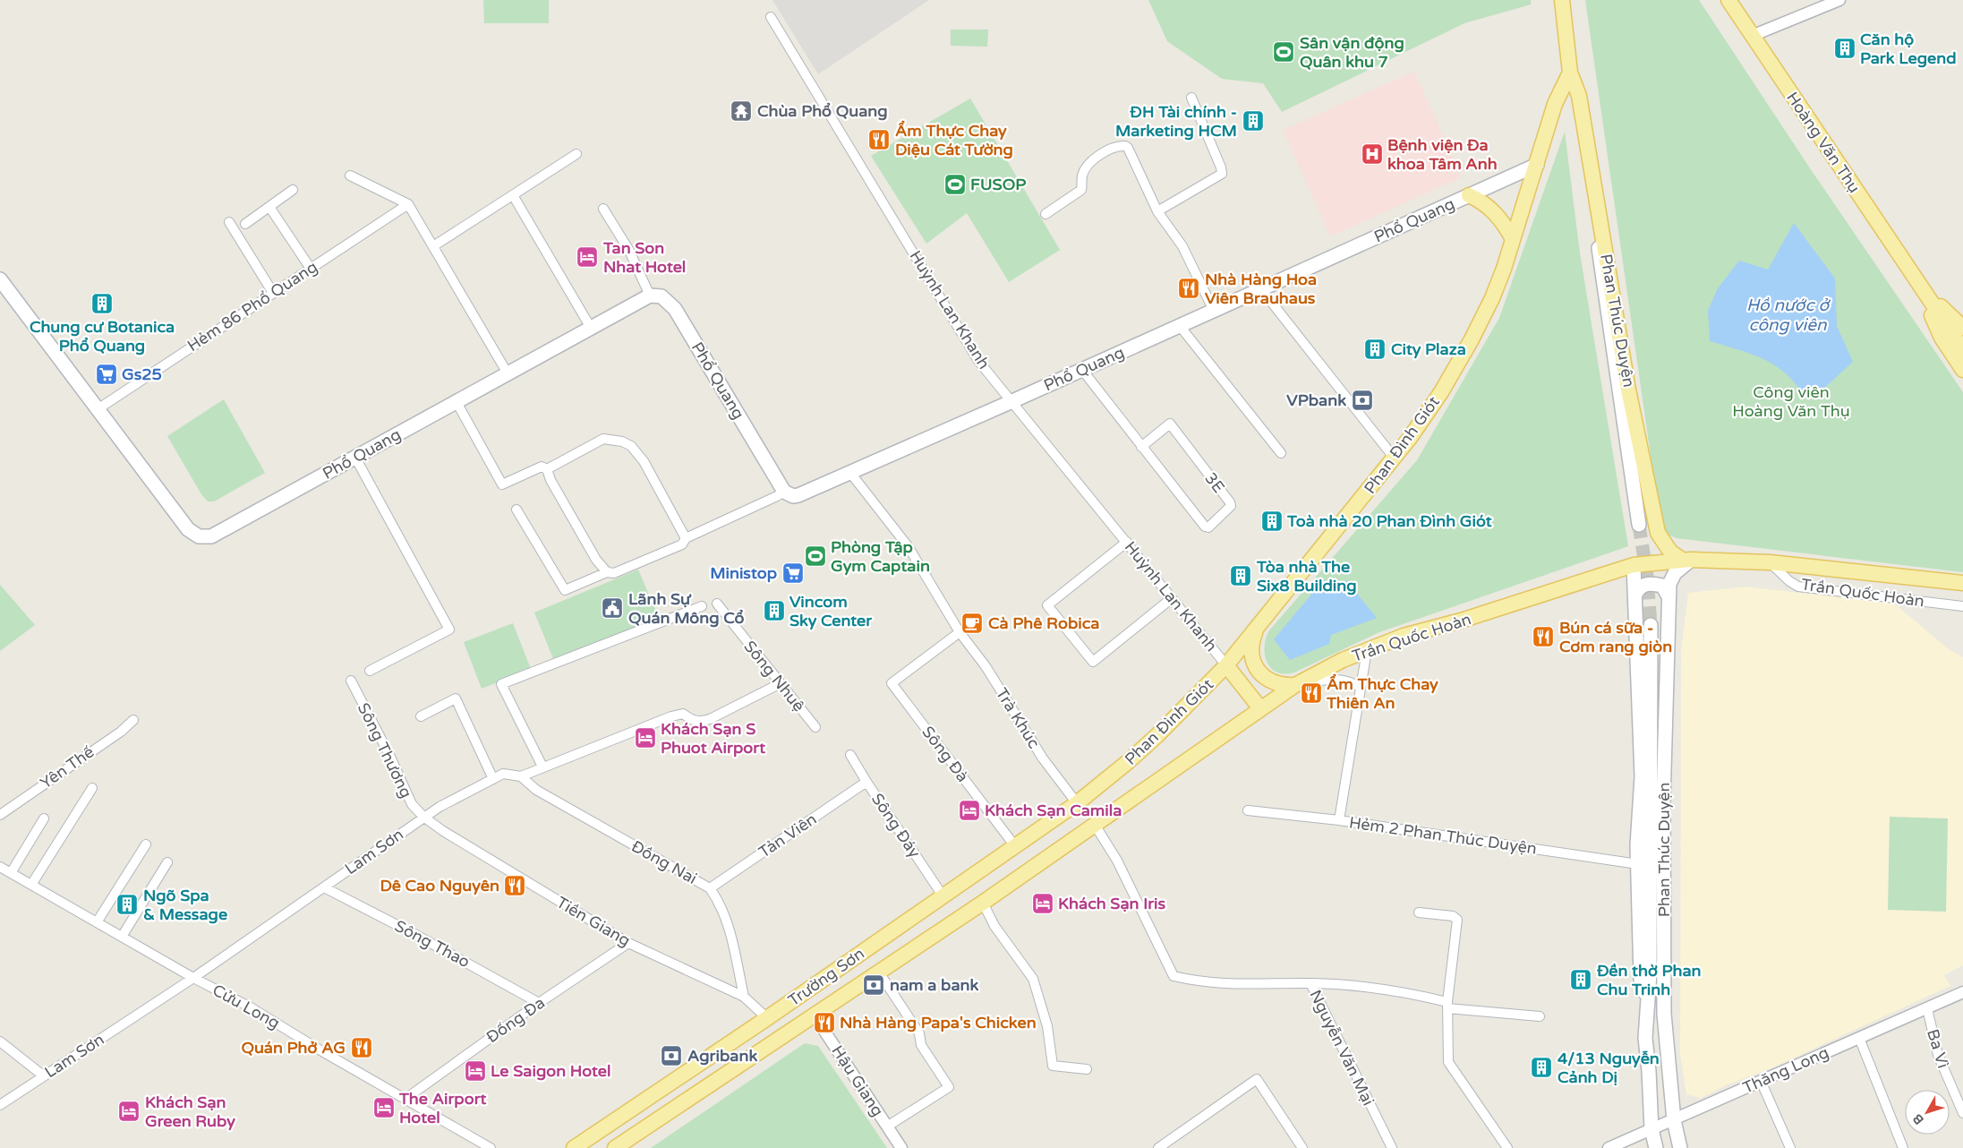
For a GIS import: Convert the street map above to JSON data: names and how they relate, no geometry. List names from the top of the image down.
{
  "streets": {
    "main road": [
      "Hoàng Văn Thụ",
      "Phổ Quang",
      "Phan Thúc Duyện",
      "Phan Đình Giót",
      "Trần Quốc Hoàn",
      "Trường Sơn"
    ],
    "street": [
      "Hẻm 86 Phổ Quang",
      "Huỳnh Lan Khanh",
      "3E",
      "Sông Nhuệ",
      "Trà Khúc",
      "Sông Thương",
      "Sông Đà",
      "Yên Thế",
      "Sông Đáy",
      "Tản Viên",
      "Hẻm 2 Phan Thúc Duyện",
      "Lam Sơn",
      "Đồng Nai",
      "Tiền Giang",
      "Sông Thao",
      "Cửu Long",
      "Đống Đa",
      "Nguyễn Văn Mại",
      "Ba Vì",
      "Thăng Long",
      "Hậu Giang"
    ]
  },
  "crossings": [
    ["Phổ Quang", "Hẻm 86 Phổ Quang"],
    ["Phổ Quang", "Huỳnh Lan Khanh"],
    ["Phổ Quang", "Phan Đình Giót"],
    ["Phổ Quang", "3E"],
    ["Phổ Quang", "Trà Khúc"],
    ["Huỳnh Lan Khanh", "Phan Đình Giót"],
    ["Phan Thúc Duyện", "Phan Đình Giót"],
    ["Phan Thúc Duyện", "Trần Quốc Hoàn"],
    ["Phan Thúc Duyện", "Hẻm 2 Phan Thúc Duyện"],
    ["Phan Thúc Duyện", "Thăng Long"],
    ["Phan Đình Giót", "Trà Khúc"],
    ["Phan Đình Giót", "Trường Sơn"],
    ["Trần Quốc Hoàn", "Trường Sơn"],
    ["Trần Quốc Hoàn", "Nguyễn Văn Mại"],
    ["Sông Nhuệ", "Lam Sơn"],
    ["Trà Khúc", "Sông Đà"],
    ["Trà Khúc", "Trường Sơn"],
    ["Sông Thương", "Lam Sơn"],
    ["Sông Thương", "Tiền Giang"],
    ["Sông Đà", "Trường Sơn"],
    ["Sông Đáy", "Tản Viên"],
    ["Sông Đáy", "Trường Sơn"],
    ["Tản Viên", "Đồng Nai"],
    ["Lam Sơn", "Đồng Nai"],
    ["Lam Sơn", "Tiền Giang"],
    ["Lam Sơn", "Sông Thao"],
    ["Lam Sơn", "Cửu Long"],
    ["Đồng Nai", "Tiền Giang"],
    ["Tiền Giang", "Trường Sơn"],
    ["Tiền Giang", "Đống Đa"],
    ["Sông Thao", "Đống Đa"],
    ["Trường Sơn", "Nguyễn Văn Mại"],
    ["Trường Sơn", "Hậu Giang"],
    ["Cửu Long", "Đống Đa"],
    ["Ba Vì", "Thăng Long"]
  ],
  "water": ["Hồ nước ở công viên"],
  "parks": ["Công viên Hoàng Văn Thụ"],
  "places": {
    "building": [
      "Căn hộ Park Legend",
      "ĐH Tài chính - Marketing HCM",
      "Chung cư Botanica Phổ Quang",
      "City Plaza",
      "Toà nhà 20 Phan Đình Giót",
      "Tòa nhà The Six8 Building",
      "Vincom Sky Center",
      "Ngõ Spa & Message",
      "Đền thờ Phan Chu Trinh",
      "4/13 Nguyễn Cảnh Dị"
    ],
    "sports": ["Sân vận động Quân khu 7", "FUSOP", "Phòng Tập Gym Captain"],
    "temple": ["Chùa Phổ Quang"],
    "restaurant": [
      "Ẩm Thực Chay Diệu Cát Tường",
      "Nhà Hàng Hoa Viên Brauhaus",
      "Bún cá sữa - Cơm rang giòn",
      "Ẩm Thực Chay Thiên An",
      "Dê Cao Nguyên",
      "Nhà Hàng Papa's Chicken",
      "Quán Phở AG"
    ],
    "hospital": ["Bệnh viện Đa khoa Tâm Anh"],
    "hotel": [
      "Tan Son Nhat Hotel",
      "Khách Sạn S Phuot Airport",
      "Khách Sạn Camila",
      "Khách Sạn Iris",
      "Le Saigon Hotel",
      "The Airport Hotel",
      "Khách Sạn Green Ruby"
    ],
    "supermarket": ["Gs25", "Ministop"],
    "bank": ["VPbank", "nam a bank", "Agribank"],
    "public building": ["Lãnh Sự Quán Mông Cổ"],
    "cafe": ["Cà Phê Robica"]
  },
  "north": "bottom left"
}
